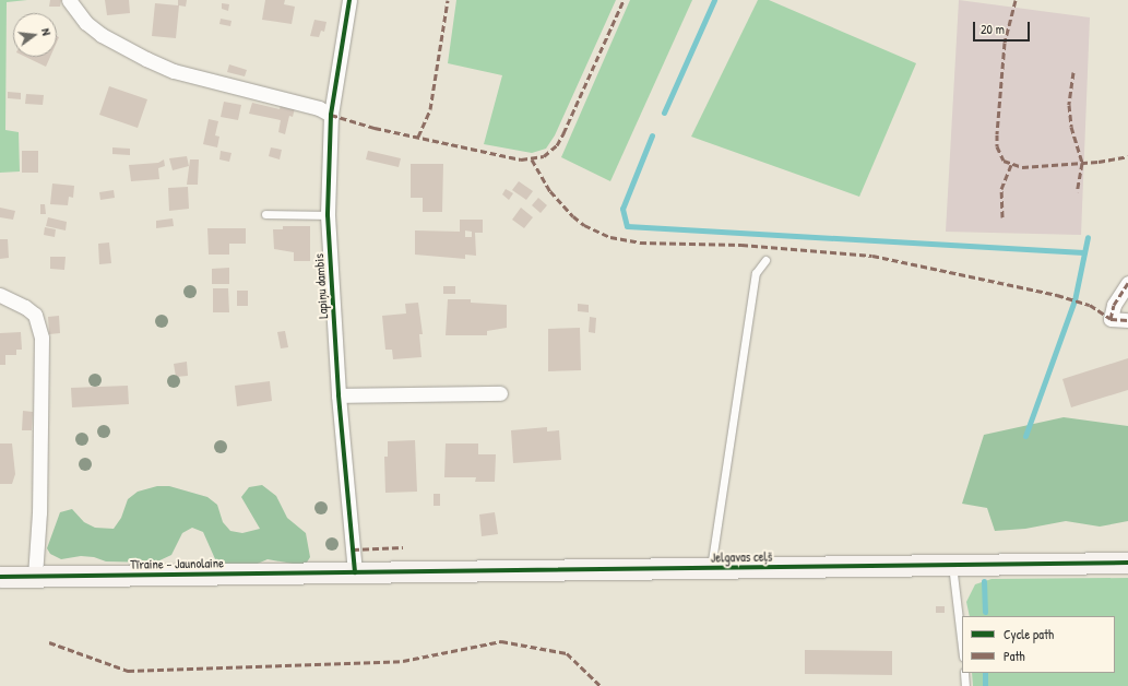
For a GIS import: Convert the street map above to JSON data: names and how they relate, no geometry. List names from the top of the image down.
{
  "streets": {
    "main road": ["Jelgavas ceļš", "Tīraine - Jaunolaine"],
    "street": ["Lapiņu dambis"]
  },
  "crossings": [
    ["Lapiņu dambis", "Jelgavas ceļš"],
    ["Lapiņu dambis", "Tīraine - Jaunolaine"],
    ["Jelgavas ceļš", "Tīraine - Jaunolaine"]
  ],
  "legend": ["Cycle path", "Path"],
  "scale_bar": "20 m",
  "north": "right"
}
